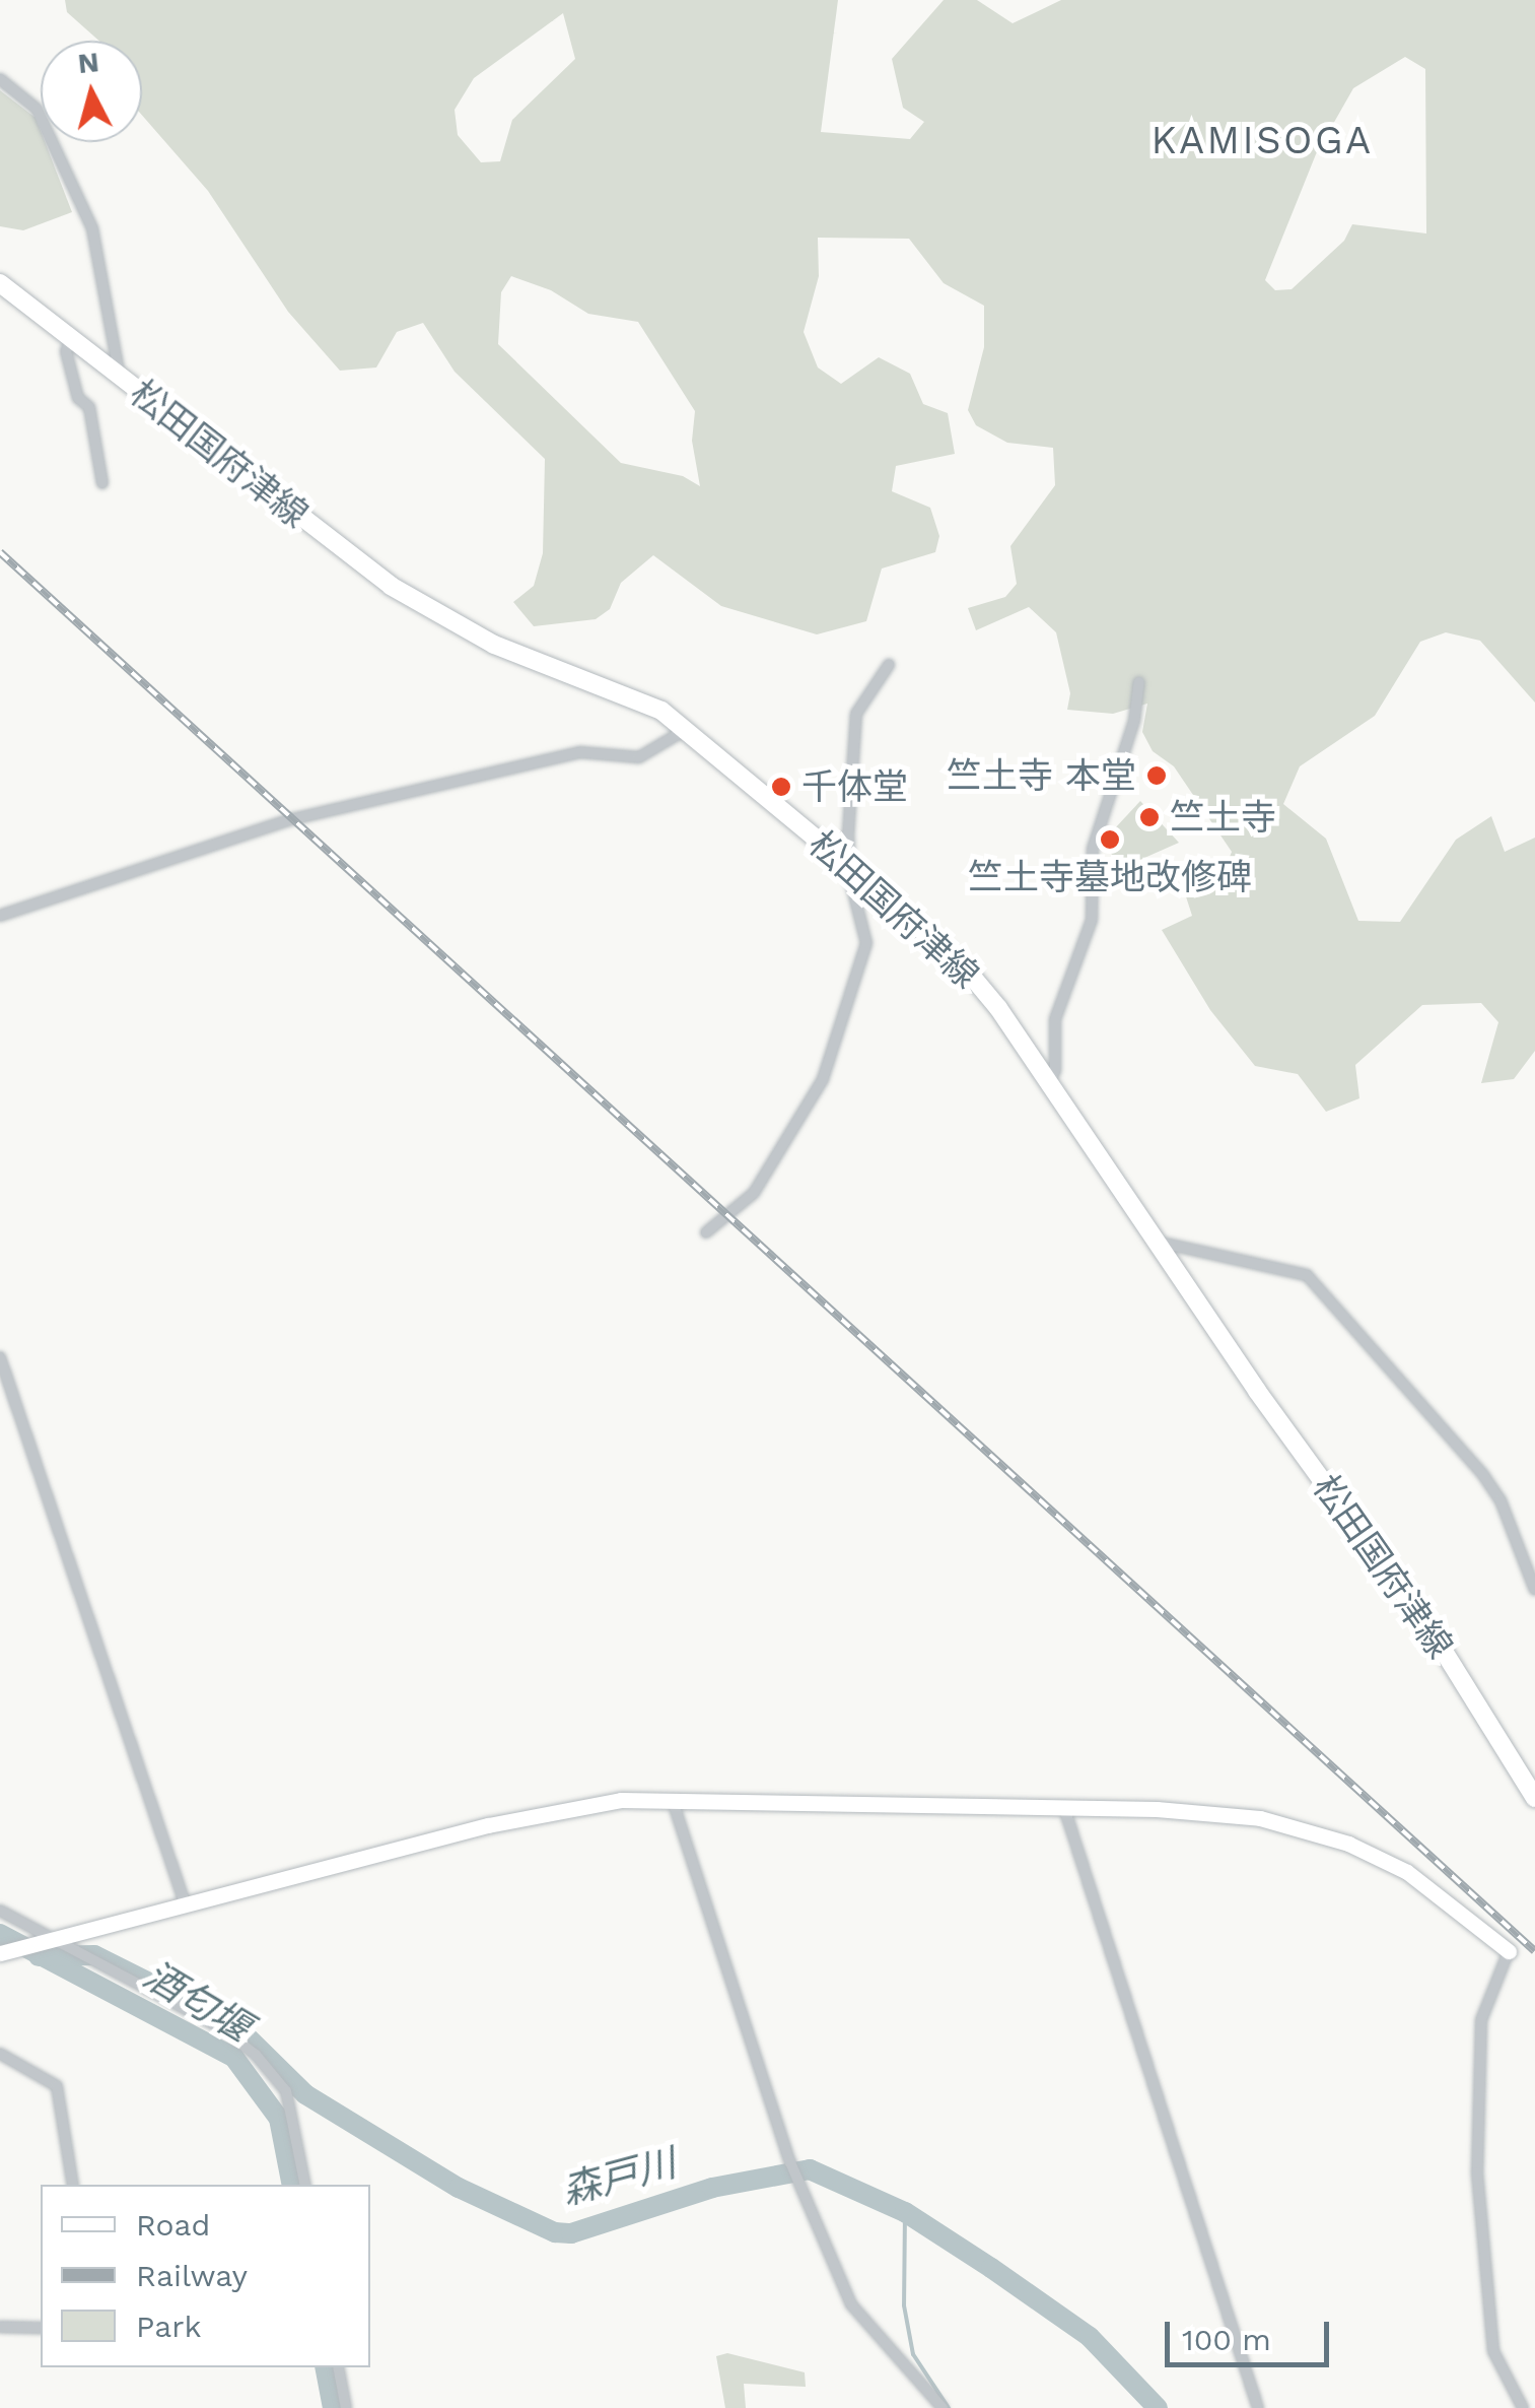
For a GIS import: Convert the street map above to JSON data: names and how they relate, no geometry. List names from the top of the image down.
{
  "streets": {
    "main road": ["松田国府津線"]
  },
  "districts": ["KAMISOGA"],
  "water": ["酒匂堰", "森戸川"],
  "places": [
    "竺土寺 本堂",
    "千体堂",
    "竺土寺",
    "竺土寺墓地改修碑"
  ],
  "legend": ["Road", "Railway", "Park"],
  "scale_bar": "100 m",
  "north": "top"
}
